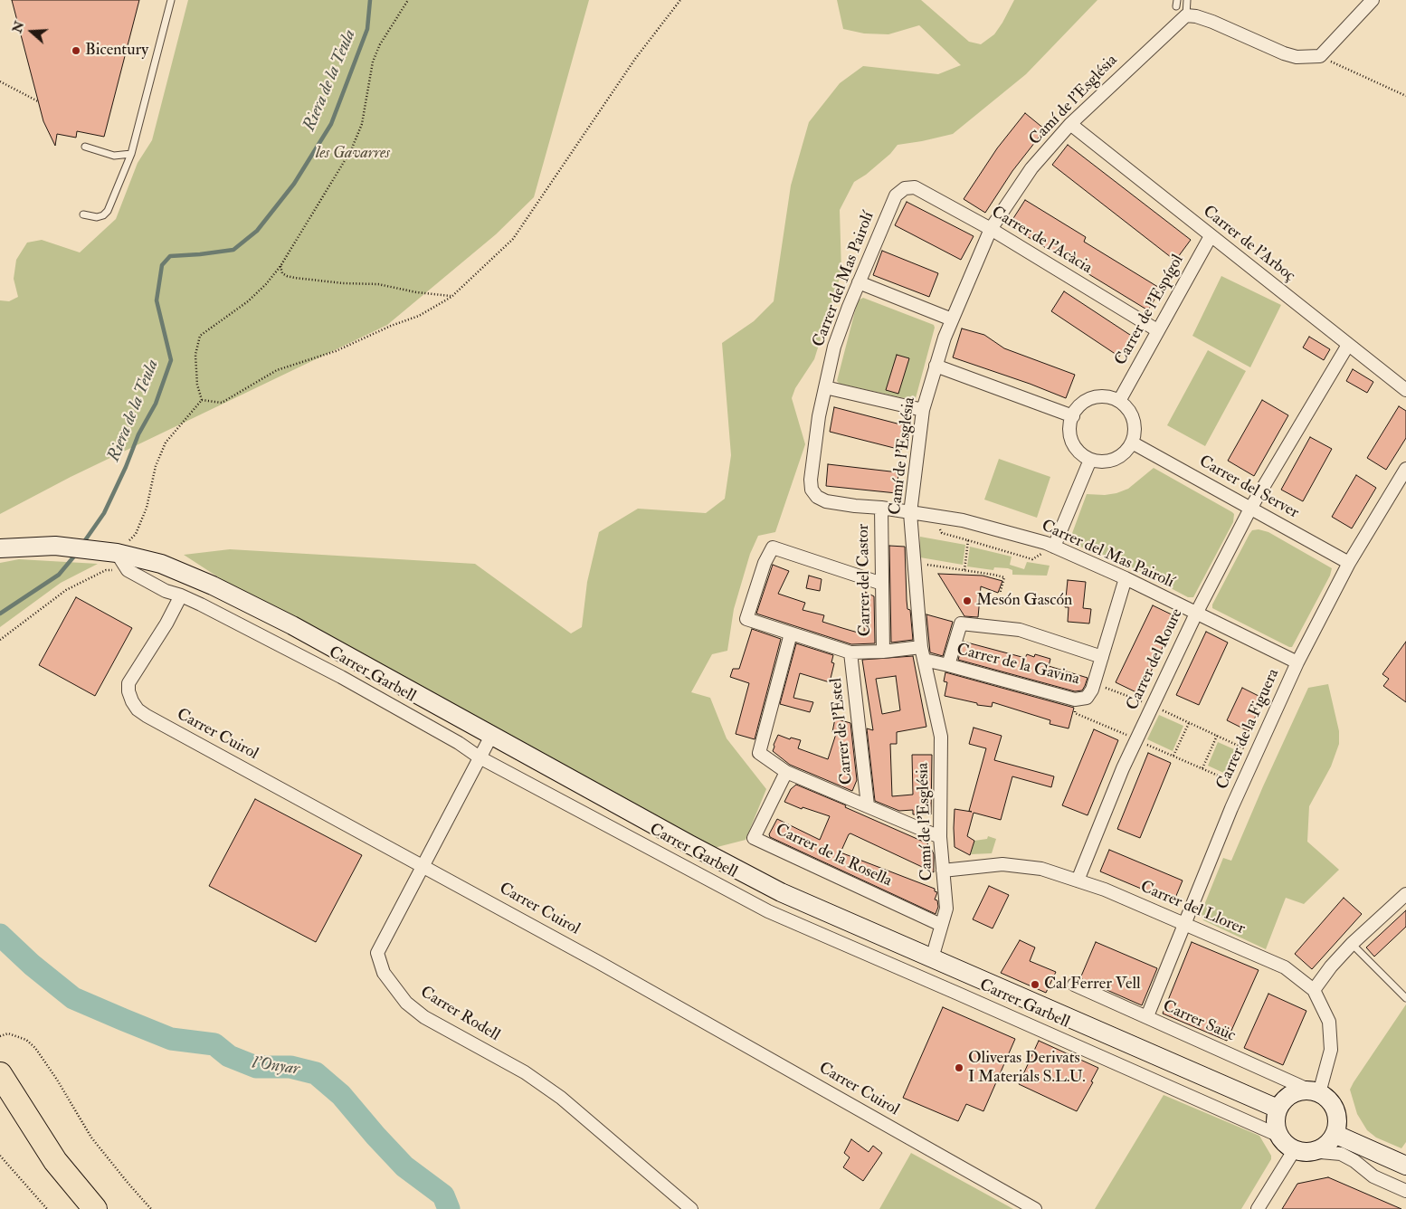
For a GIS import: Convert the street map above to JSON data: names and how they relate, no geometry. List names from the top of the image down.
{
  "streets": {
    "street": [
      "Camí de l'Església",
      "Carrer de l'Acàcia",
      "Carrer de l'Arboç",
      "Carrer del Mas Pairolí",
      "Carrer de l'Espígol",
      "Carrer del Server",
      "Carrer del Castor",
      "Carrer del Roure",
      "Carrer de la Gavina",
      "Carrer Garbell",
      "Carrer de la Figuera",
      "Carrer de l'Estel",
      "Carrer Cuirol",
      "Carrer de la Rosella",
      "Carrer del Llorer",
      "Carrer Rodell",
      "Carrer Saüc"
    ]
  },
  "crossings": [
    ["Camí de l'Església", "Carrer de l'Acàcia"],
    ["Camí de l'Església", "Carrer de l'Arboç"],
    ["Camí de l'Església", "Carrer del Mas Pairolí"],
    ["Camí de l'Església", "Carrer de la Gavina"],
    ["Camí de l'Església", "Carrer de la Rosella"],
    ["Camí de l'Església", "Carrer del Llorer"],
    ["Carrer de l'Acàcia", "Carrer del Mas Pairolí"],
    ["Carrer de l'Acàcia", "Carrer de l'Espígol"],
    ["Carrer de l'Arboç", "Carrer de l'Espígol"],
    ["Carrer de l'Arboç", "Carrer del Roure"],
    ["Carrer del Mas Pairolí", "Carrer del Castor"],
    ["Carrer del Mas Pairolí", "Carrer del Roure"],
    ["Carrer del Mas Pairolí", "Carrer de la Gavina"],
    ["Carrer del Mas Pairolí", "Carrer de la Figuera"],
    ["Carrer de l'Espígol", "Carrer del Server"],
    ["Carrer del Server", "Carrer del Roure"],
    ["Carrer del Server", "Carrer de la Figuera"],
    ["Carrer del Roure", "Carrer del Llorer"],
    ["Carrer Garbell", "Carrer Cuirol"],
    ["Carrer Garbell", "Carrer del Llorer"],
    ["Carrer Garbell", "Carrer Rodell"],
    ["Carrer Garbell", "Carrer Saüc"],
    ["Carrer de la Figuera", "Carrer del Llorer"],
    ["Carrer de la Figuera", "Carrer Saüc"],
    ["Carrer Cuirol", "Carrer Rodell"],
    ["Carrer del Llorer", "Carrer Saüc"]
  ],
  "water": ["Riera de la Teula", "l'Onyar"],
  "parks": ["les Gavarres"],
  "places": [
    "Bicentury",
    "Mesón Gascón",
    "Cal Ferrer Vell",
    "Oliveras Derivats I Materials S.L.U."
  ],
  "north": "left"
}
